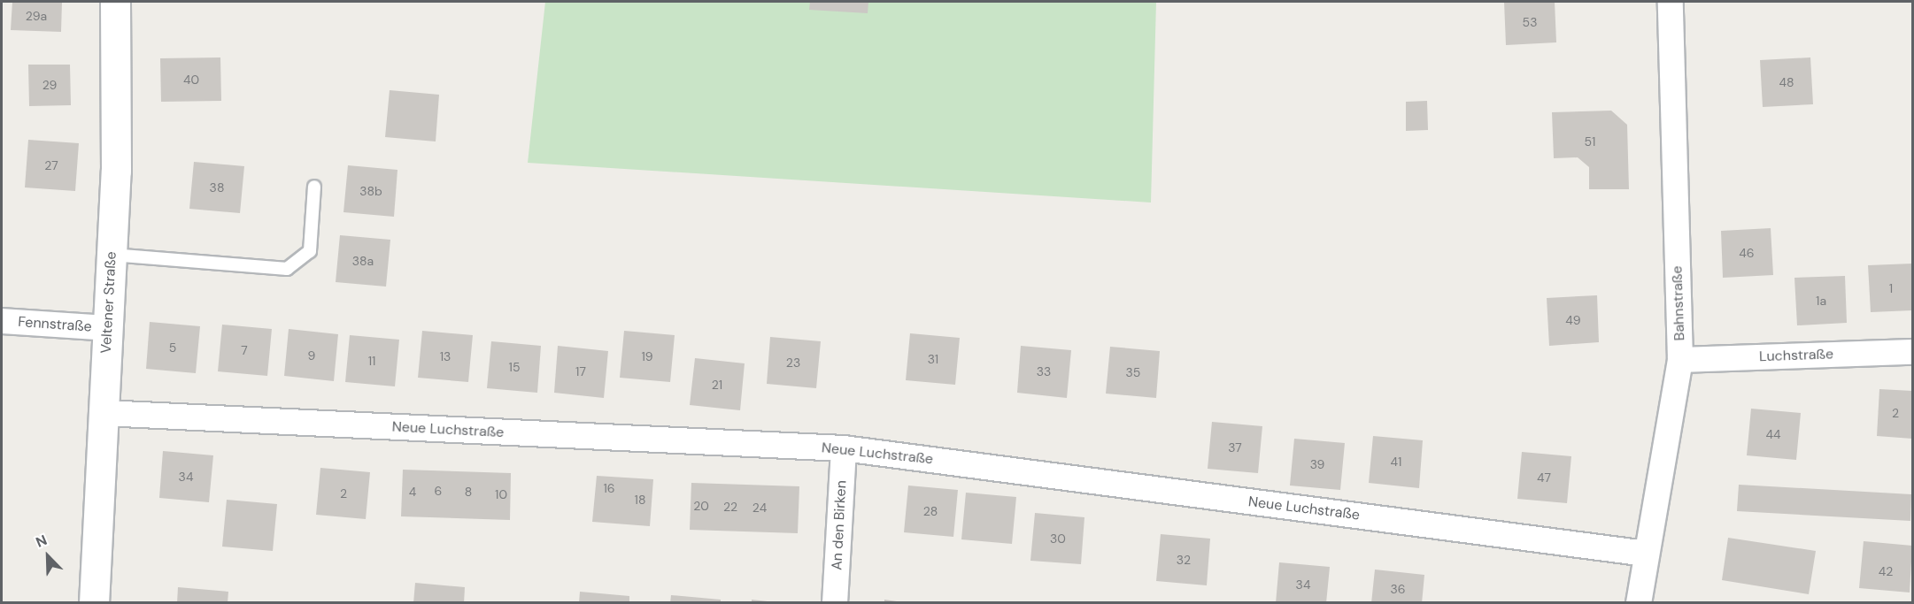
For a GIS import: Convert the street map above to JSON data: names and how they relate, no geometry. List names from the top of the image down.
{
  "streets": {
    "main road": ["Veltener Straße"],
    "street": [
      "Bahnstraße",
      "Fennstraße",
      "Luchstraße",
      "Neue Luchstraße",
      "An den Birken"
    ]
  },
  "crossings": [
    ["Veltener Straße", "Fennstraße"],
    ["Veltener Straße", "Neue Luchstraße"],
    ["Bahnstraße", "Luchstraße"],
    ["Bahnstraße", "Neue Luchstraße"],
    ["Neue Luchstraße", "An den Birken"]
  ],
  "house_numbers": [
    "29a",
    "53",
    "40",
    "48",
    "29",
    "51",
    "27",
    "38",
    "38b",
    "46",
    "38a",
    "1",
    "1a",
    "49",
    "5",
    "7",
    "9",
    "13",
    "19",
    "31",
    "11",
    "23",
    "15",
    "17",
    "33",
    "35",
    "21",
    "2",
    "44",
    "37",
    "41",
    "39",
    "34",
    "47",
    "16",
    "6",
    "4",
    "8",
    "2",
    "10",
    "18",
    "20",
    "22",
    "24",
    "28",
    "30",
    "32",
    "42",
    "34",
    "36"
  ],
  "north": "top left"
}
